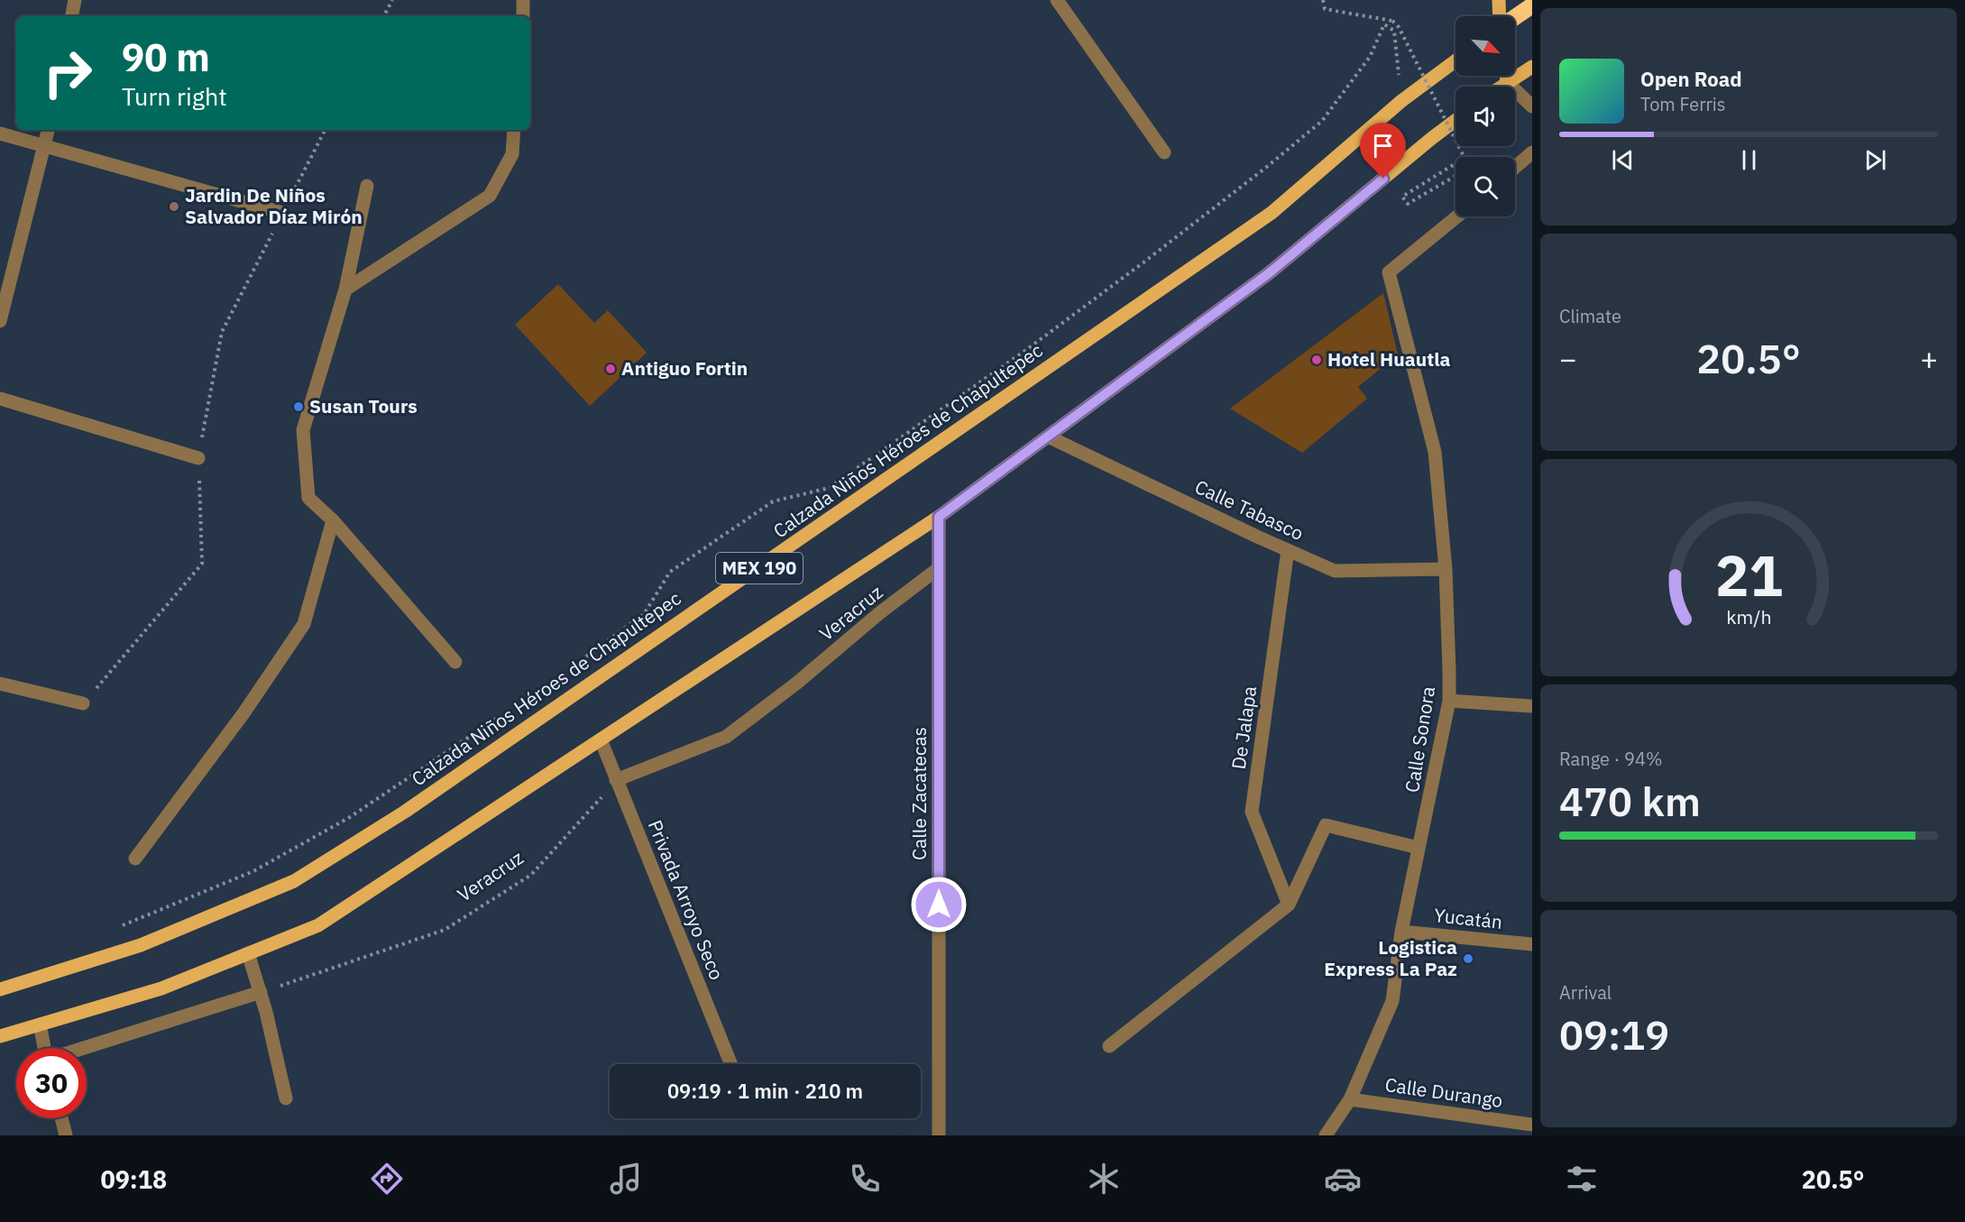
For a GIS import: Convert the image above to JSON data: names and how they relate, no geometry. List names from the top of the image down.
{
  "streets": {
    "main road": ["Calzada Niños Héroes de Chapultepec", "MEX 190"],
    "street": [
      "Calle Tabasco",
      "Veracruz",
      "De Jalapa",
      "Calle Sonora",
      "Calle Zacatecas",
      "Privada Arroyo Seco",
      "Yucatán",
      "Calle Durango"
    ]
  },
  "crossings": [
    ["Calle Tabasco", "MEX 190"],
    ["Calle Tabasco", "De Jalapa"],
    ["Calle Tabasco", "Calle Sonora"],
    ["MEX 190", "Calle Zacatecas"],
    ["MEX 190", "Privada Arroyo Seco"],
    ["Veracruz", "Calle Zacatecas"],
    ["Veracruz", "Privada Arroyo Seco"],
    ["Calle Sonora", "Yucatán"],
    ["Calle Sonora", "Calle Durango"]
  ],
  "places": [
    "Jardin De Niños Salvador Díaz Mirón",
    "Hotel Huautla",
    "Antiguo Fortin",
    "Susan Tours",
    "Logistica Express La Paz"
  ],
  "north": "bottom right",
  "page": {
    "turn": ["90 m", "Turn right"],
    "song": ["Open Road", "Tom Ferris"],
    "tile": [
      "Climate",
      ["Range · 94%", "470 km"],
      ["Arrival", "09:19"]
    ],
    "heat": ["−", "20.5°", "+"],
    "limit": "30",
    "trip": "09:19 · 1 min · 210 m",
    "tabs": ["09:18", "20.5°"],
    "gauge": ["21", "km/h"]
  }
}
